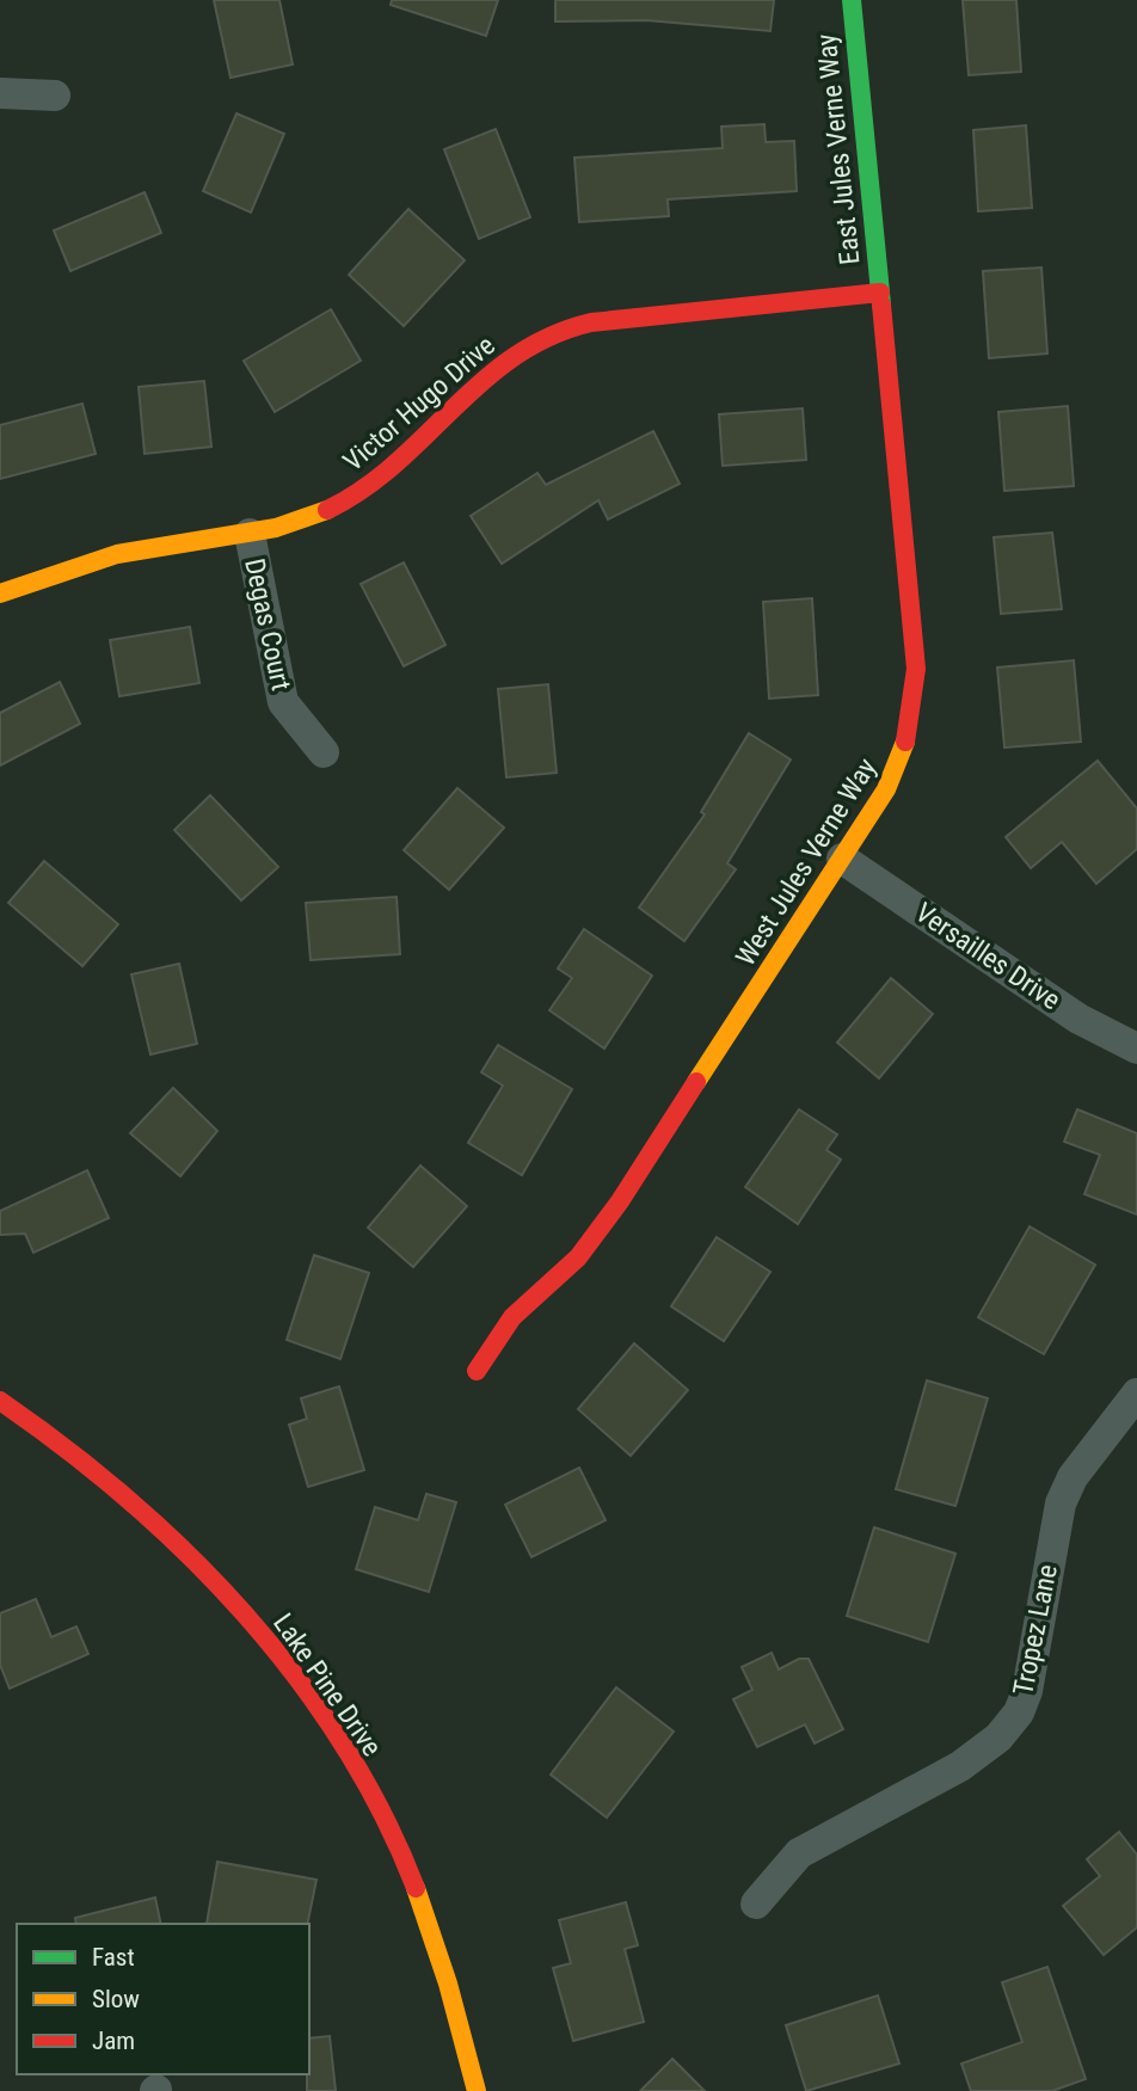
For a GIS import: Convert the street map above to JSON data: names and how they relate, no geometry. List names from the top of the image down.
{
  "streets": {
    "street": [
      "East Jules Verne Way",
      "Victor Hugo Drive",
      "Degas Court",
      "West Jules Verne Way",
      "Versailles Drive",
      "Tropez Lane",
      "Lake Pine Drive"
    ]
  },
  "crossings": [
    ["East Jules Verne Way", "Victor Hugo Drive"],
    ["East Jules Verne Way", "West Jules Verne Way"],
    ["Victor Hugo Drive", "Degas Court"],
    ["Victor Hugo Drive", "West Jules Verne Way"],
    ["West Jules Verne Way", "Versailles Drive"]
  ],
  "legend": ["Fast", "Slow", "Jam"]
}
